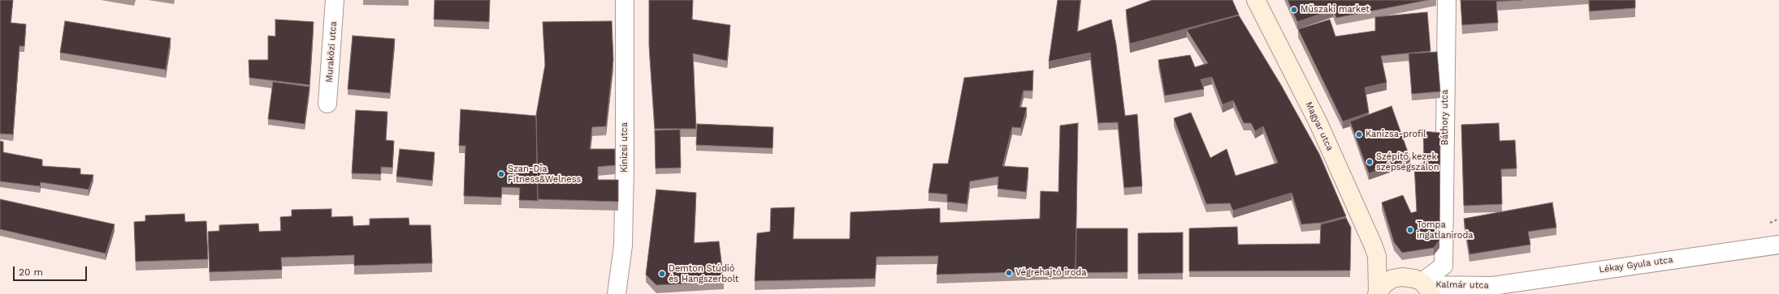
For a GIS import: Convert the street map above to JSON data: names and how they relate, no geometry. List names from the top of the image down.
{
  "streets": {
    "street": [
      "Muraközi utca",
      "Báthory utca",
      "Magyar utca",
      "Kinizsi utca",
      "Lékay Gyula utca",
      "Kalmár utca"
    ]
  },
  "crossings": [
    ["Báthory utca", "Kalmár utca"],
    ["Lékay Gyula utca", "Kalmár utca"]
  ],
  "places": [
    "Műszaki market",
    "Kanizsa-profil",
    "Szépítő kezek szépségszalon",
    "Szan-Dia Fitness&Welness",
    "Tompa ingatlaniroda",
    "Végrehajtó iroda",
    "Demton Stúdió és Hangszerbolt"
  ],
  "scale_bar": "20 m"
}
